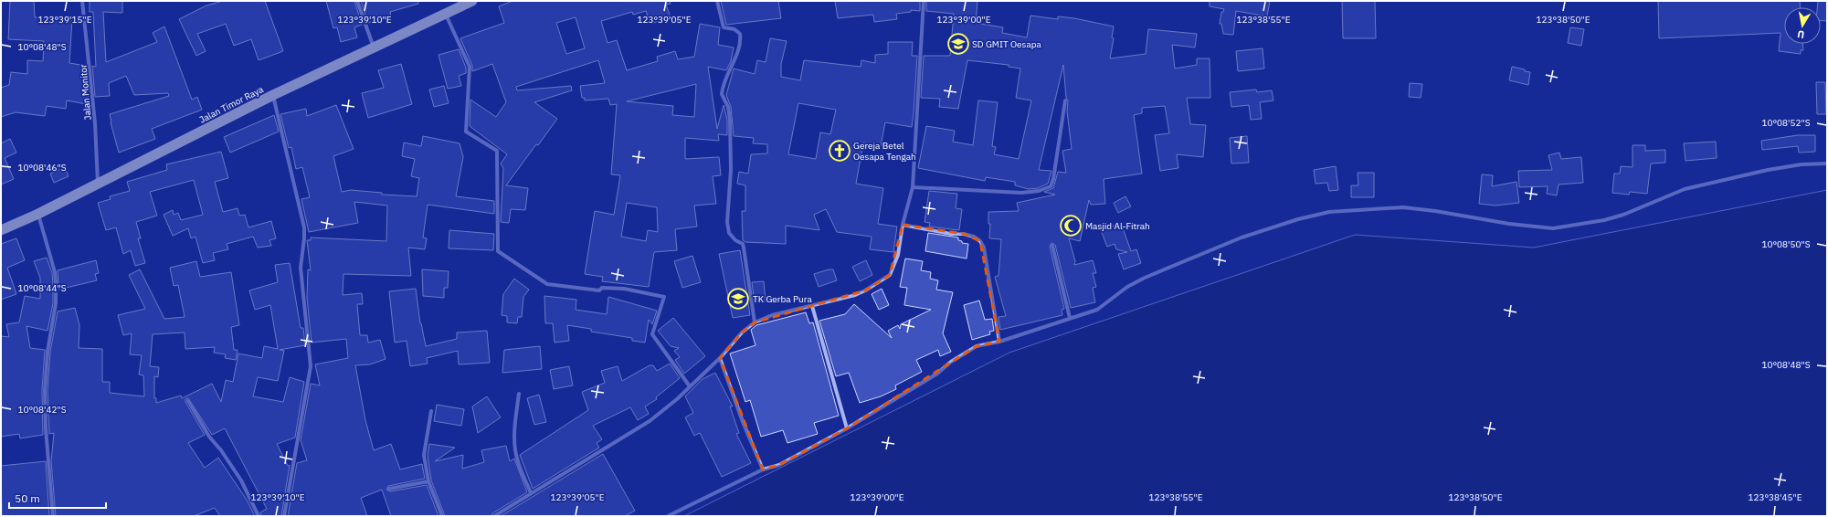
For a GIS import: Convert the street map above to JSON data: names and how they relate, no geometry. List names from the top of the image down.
{
  "streets": {
    "highway": ["Jalan Timor Raya"],
    "street": ["Jalan Monitor"]
  },
  "crossings": [
    ["Jalan Monitor", "Jalan Timor Raya"]
  ],
  "places": {
    "school or university": ["SD GMIT Oesapa", "TK Gerba Pura"],
    "church": ["Gereja Betel Oesapa Tengah"],
    "mosque": ["Masjid Al-Fitrah"]
  },
  "scale_bar": "50 m",
  "north": "bottom",
  "coordinates": [
    "123°39'10\"E",
    "123°39'05\"E",
    "123°39'00\"E",
    "123°38'55\"E",
    "123°38'50\"E",
    "123°39'15\"E",
    "10°08'48\"S",
    "10°08'52\"S",
    "10°08'46\"S",
    "10°08'50\"S",
    "10°08'44\"S",
    "10°08'42\"S",
    "123°38'45\"E"
  ]
}
